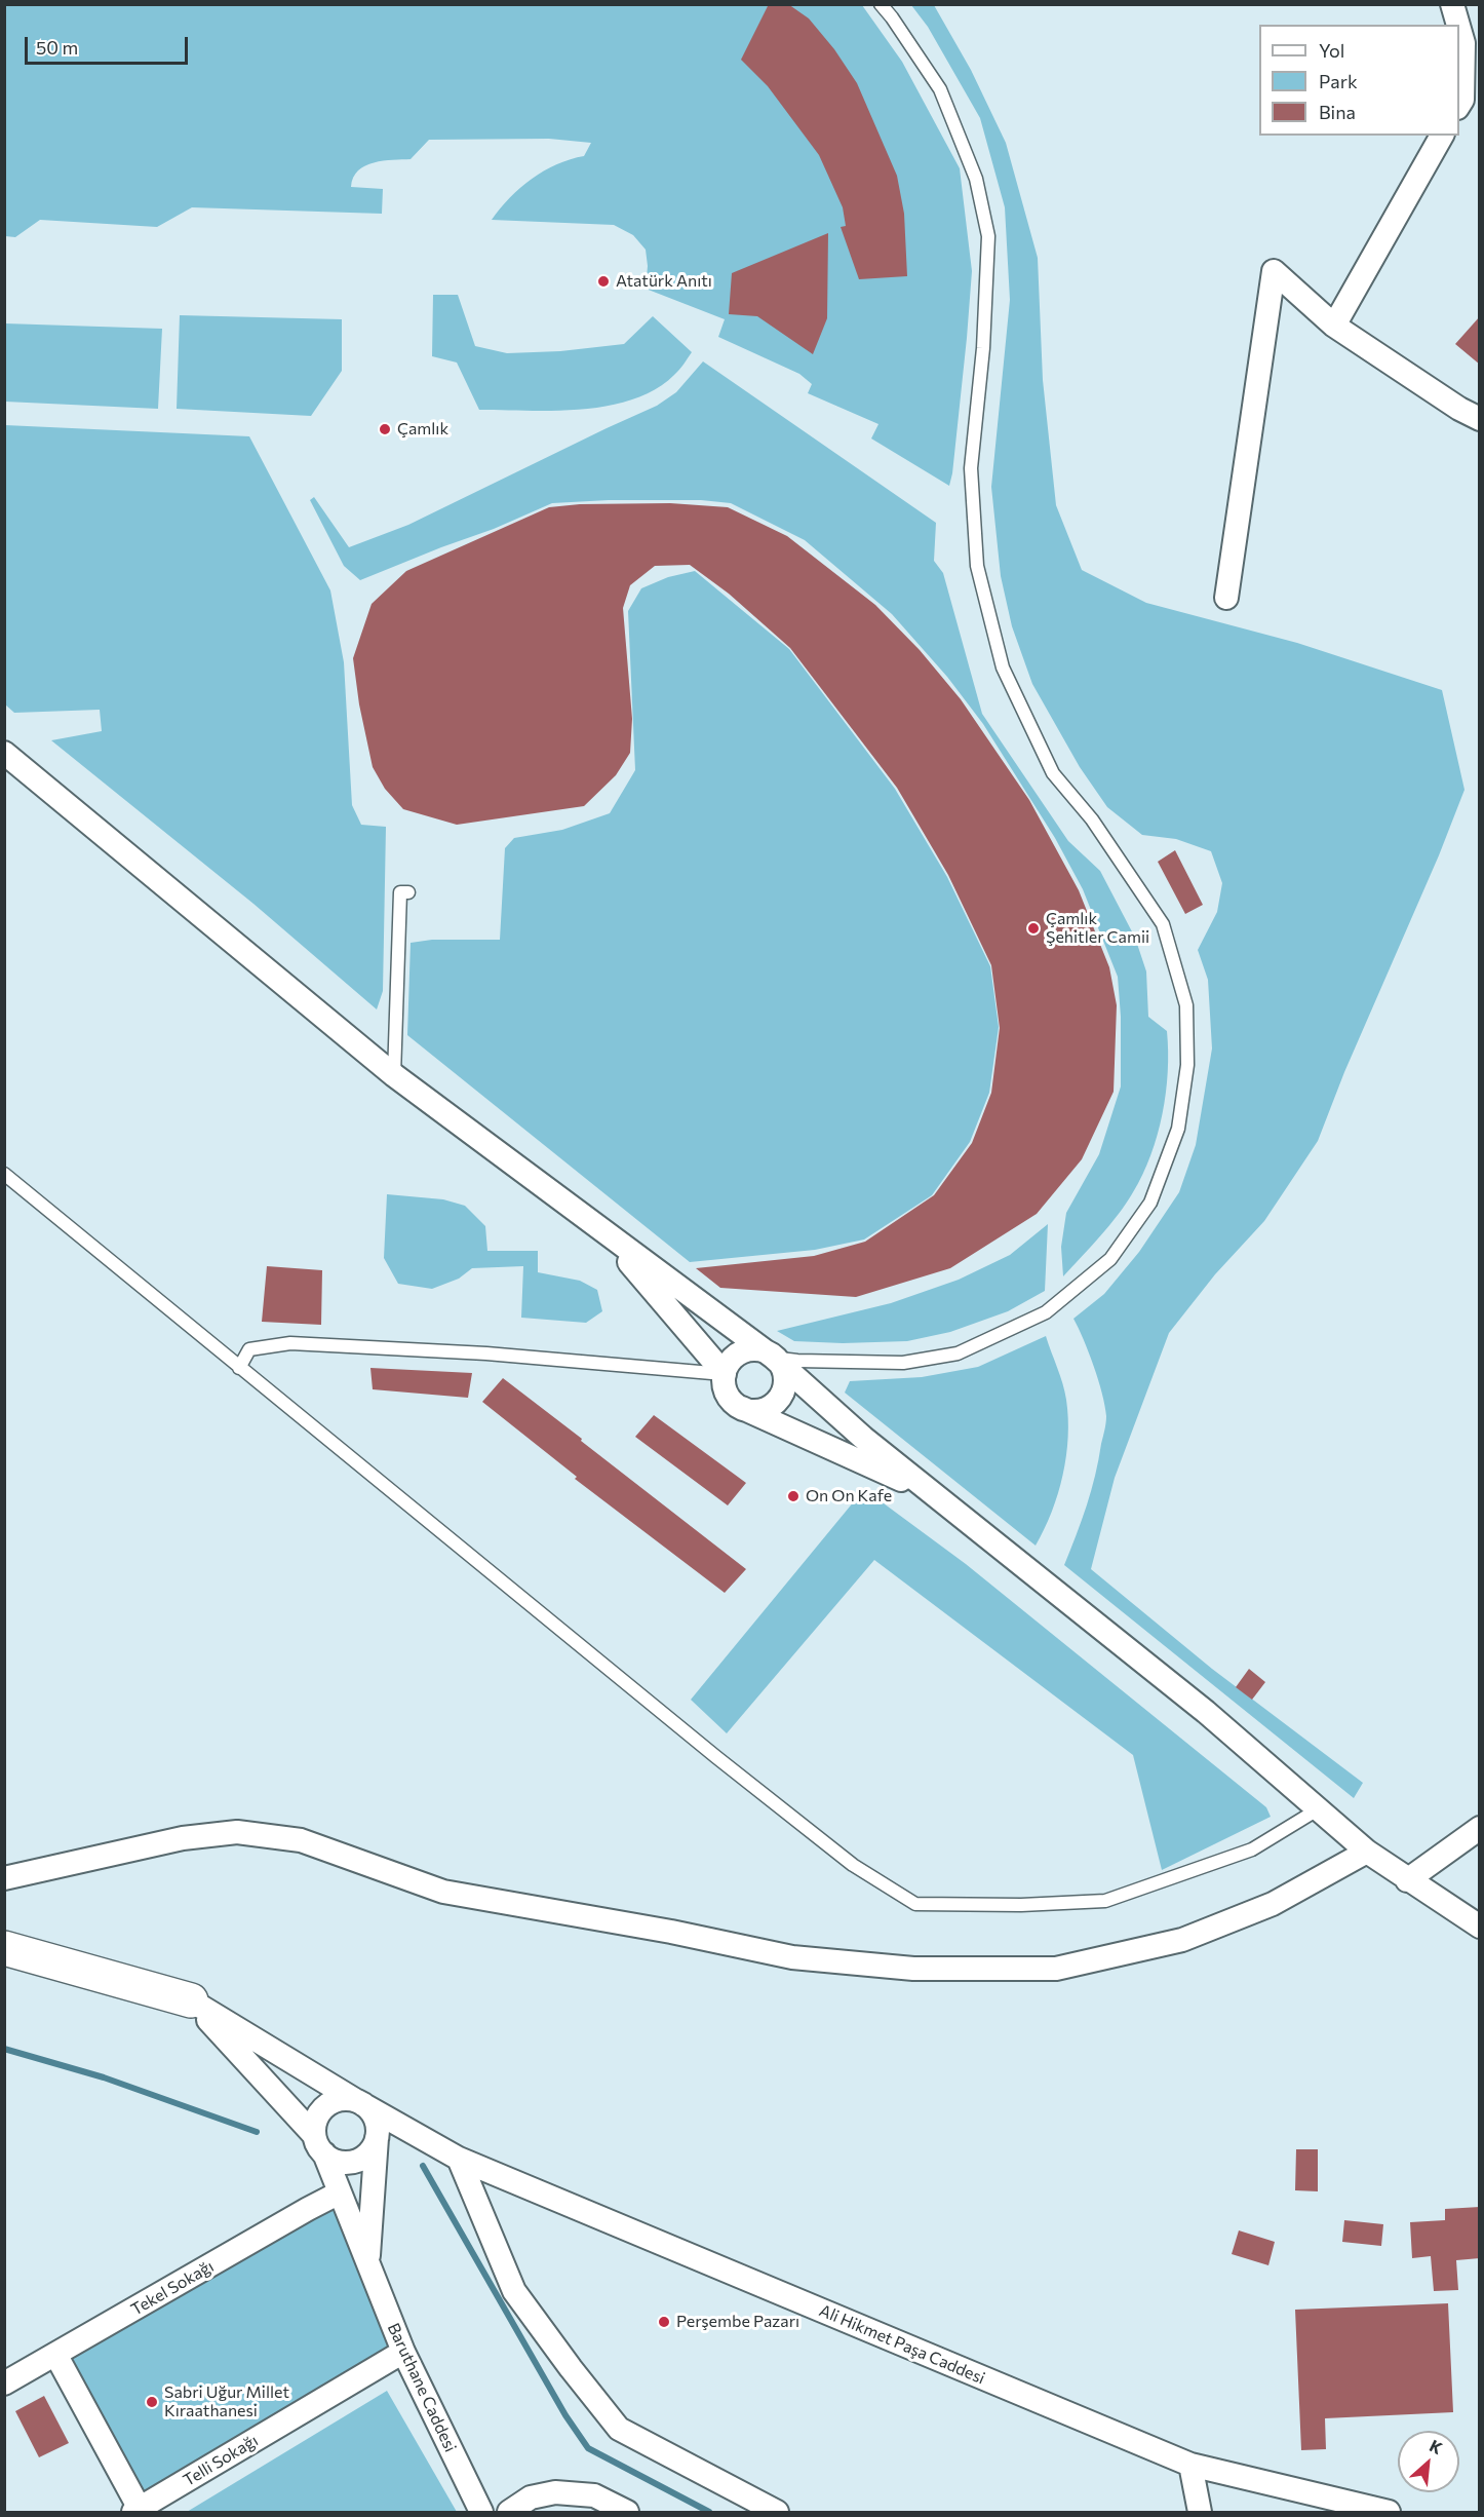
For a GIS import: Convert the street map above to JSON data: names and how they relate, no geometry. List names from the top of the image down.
{
  "streets": {
    "street": [
      "Tekel Sokağı",
      "Ali Hikmet Paşa Caddesi",
      "Baruthane Caddesi",
      "Telli Sokağı"
    ]
  },
  "crossings": [
    ["Tekel Sokağı", "Baruthane Caddesi"],
    ["Ali Hikmet Paşa Caddesi", "Baruthane Caddesi"],
    ["Baruthane Caddesi", "Telli Sokağı"]
  ],
  "places": [
    "Atatürk Anıtı",
    "Çamlık",
    "Çamlık Şehitler Camii",
    "On On Kafe",
    "Perşembe Pazarı",
    "Sabri Uğur Millet Kıraathanesi"
  ],
  "legend": ["Yol", "Park", "Bina"],
  "scale_bar": "50 m",
  "north": "top right"
}
